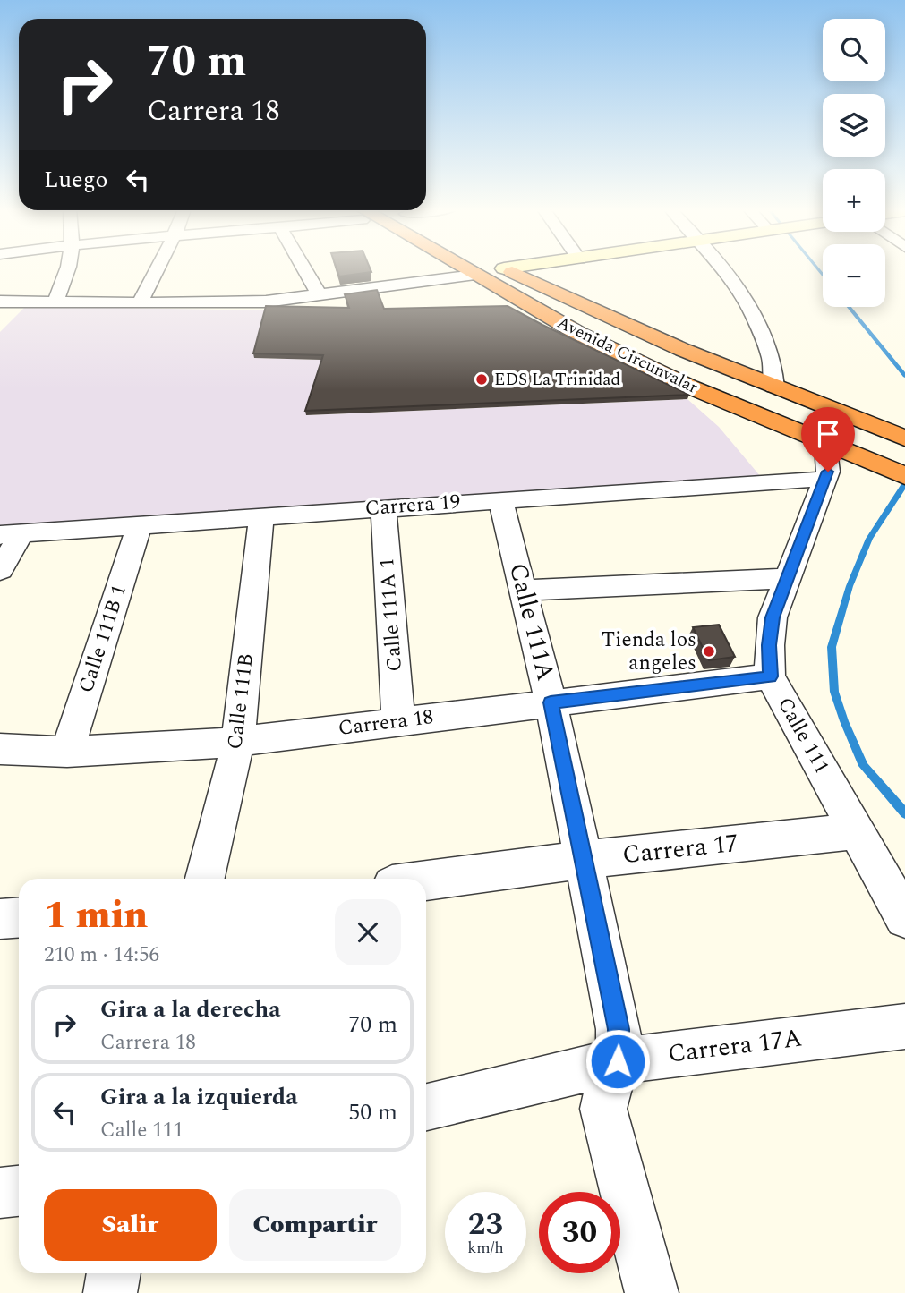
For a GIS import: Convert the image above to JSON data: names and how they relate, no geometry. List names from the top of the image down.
{
  "streets": {
    "highway": ["Avenida Circunvalar"],
    "street": [
      "Carrera 19",
      "Calle 111A 1",
      "Calle 111A",
      "Calle 111B 1",
      "Calle 111B",
      "Carrera 18",
      "Calle 111",
      "Carrera 17",
      "Carrera 17A"
    ]
  },
  "crossings": [
    ["Avenida Circunvalar", "Carrera 19"],
    ["Avenida Circunvalar", "Calle 111"],
    ["Carrera 19", "Calle 111A 1"],
    ["Carrera 19", "Calle 111A"],
    ["Carrera 19", "Calle 111B 1"],
    ["Carrera 19", "Calle 111B"],
    ["Carrera 19", "Calle 111"],
    ["Calle 111A 1", "Carrera 18"],
    ["Calle 111A", "Carrera 18"],
    ["Calle 111A", "Carrera 17"],
    ["Calle 111A", "Carrera 17A"],
    ["Calle 111B 1", "Carrera 18"],
    ["Calle 111B", "Carrera 18"],
    ["Carrera 18", "Calle 111"],
    ["Calle 111", "Carrera 17"]
  ],
  "places": ["EDS La Trinidad", "Tienda los angeles"],
  "page": {
    "map_buttons": ["+", "−"],
    "turn": ["70 m", "Carrera 18"],
    "then": "Luego",
    "heading": ["1 min", "210 m · 14:56"],
    "list": [
      {
        "name": "Gira a la derecha",
        "note": "Carrera 18",
        "value": "70 m"
      },
      {
        "name": "Gira a la izquierda",
        "note": "Calle 111",
        "value": "50 m"
      }
    ],
    "buttons": ["Salir", "Compartir"],
    "speed": "23 km/h",
    "limit": "30"
  }
}
